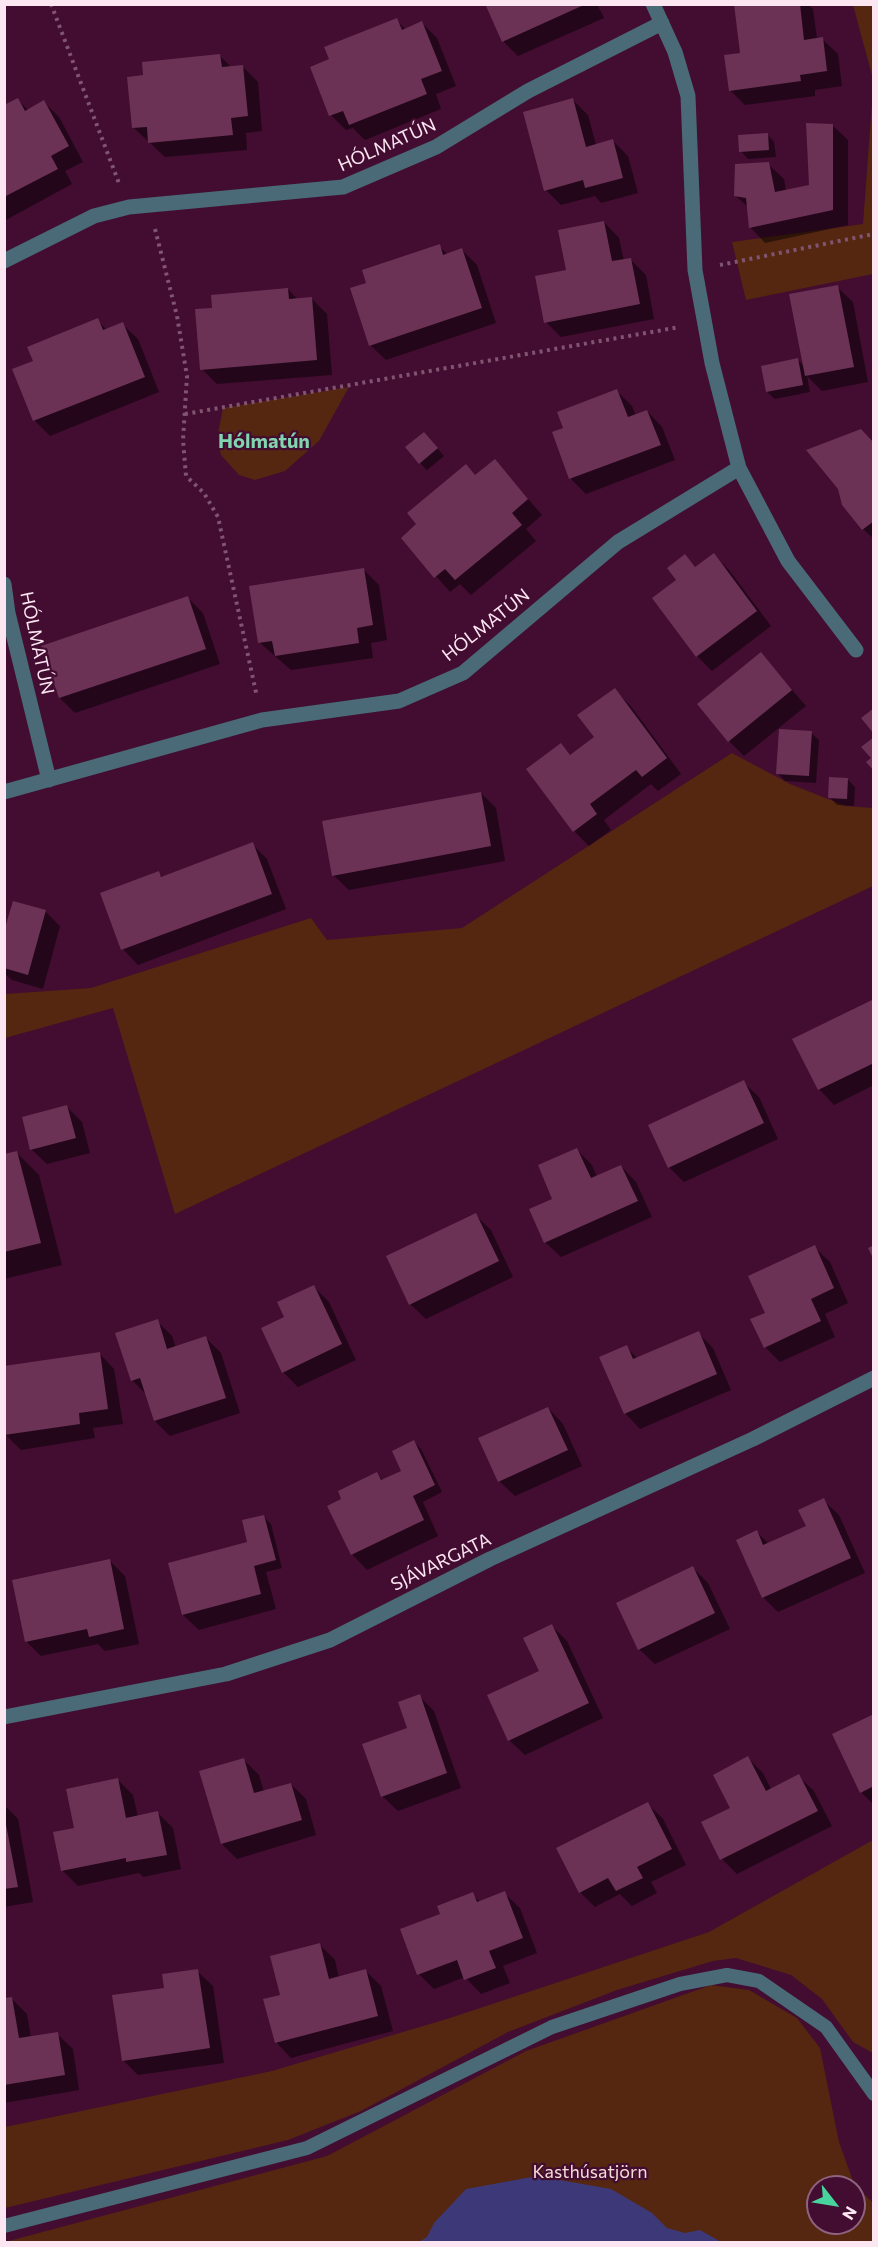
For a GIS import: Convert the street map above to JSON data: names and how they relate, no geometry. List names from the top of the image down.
{
  "streets": {
    "street": ["HÓLMATÚN", "SJÁVARGATA"]
  },
  "districts": ["Hólmatún"],
  "parks": ["Kasthúsatjörn"],
  "north": "bottom right"
}
